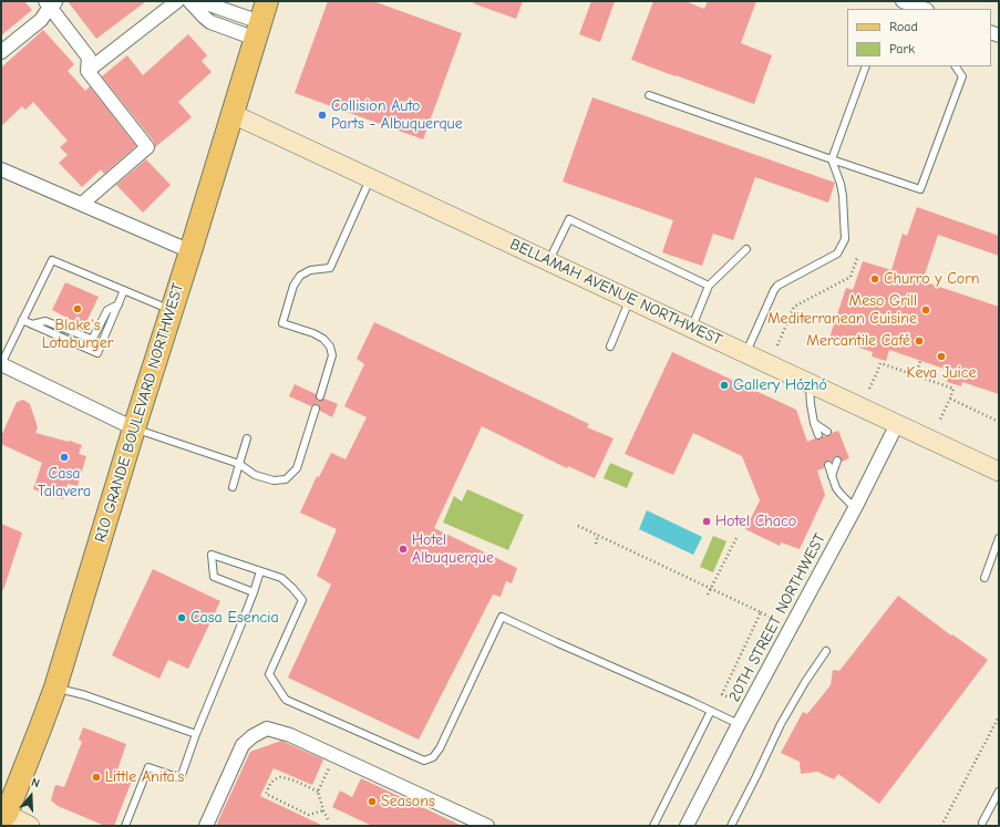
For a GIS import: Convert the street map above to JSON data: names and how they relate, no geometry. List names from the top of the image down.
{
  "streets": {
    "main road": ["RIO GRANDE BOULEVARD NORTHWEST"],
    "street": ["BELLAMAH AVENUE NORTHWEST", "20TH STREET NORTHWEST"]
  },
  "crossings": [
    ["BELLAMAH AVENUE NORTHWEST", "RIO GRANDE BOULEVARD NORTHWEST"],
    ["BELLAMAH AVENUE NORTHWEST", "20TH STREET NORTHWEST"]
  ],
  "places": [
    "Collision Auto Parts - Albuquerque",
    "Churro y Corn",
    "Blake's Lotaburger",
    "Meso Grill Mediterranean Cuisine",
    "Mercantile Café",
    "Keva Juice",
    "Gallery Hózhó",
    "Casa Talavera",
    "Hotel Chaco",
    "Hotel Albuquerque",
    "Casa Esencia",
    "Little Anita’s",
    "Seasons"
  ],
  "legend": ["Road", "Park"],
  "north": "top"
}
